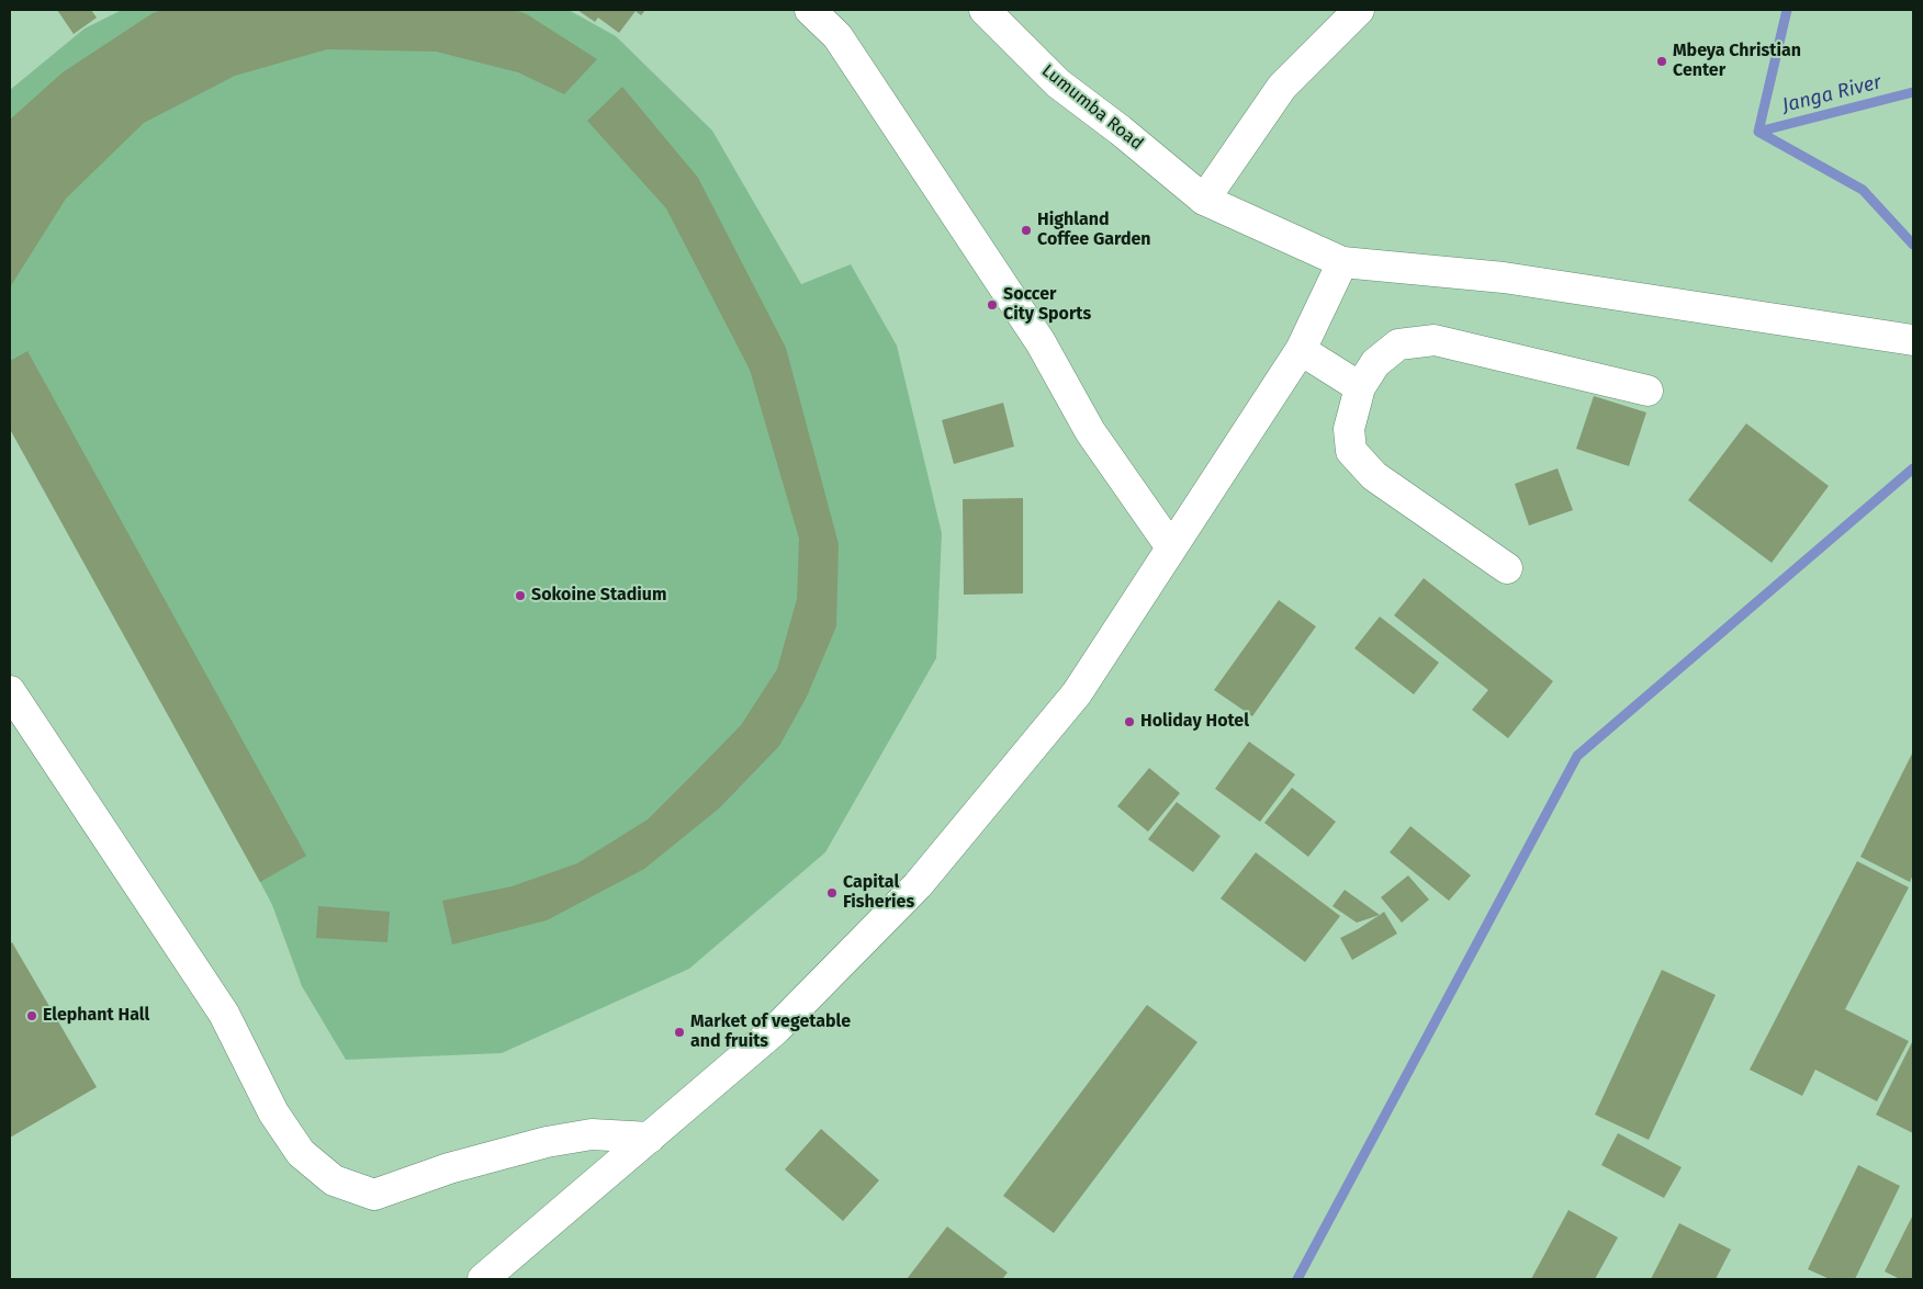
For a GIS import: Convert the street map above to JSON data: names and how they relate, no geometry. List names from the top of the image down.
{
  "streets": {
    "main road": ["Lumumba Road"]
  },
  "water": ["Janga River"],
  "places": [
    "Mbeya Christian Center",
    "Highland Coffee Garden",
    "Soccer City Sports",
    "Sokoine Stadium",
    "Holiday Hotel",
    "Capital Fisheries",
    "Elephant Hall",
    "Market of vegetable and fruits"
  ]
}
